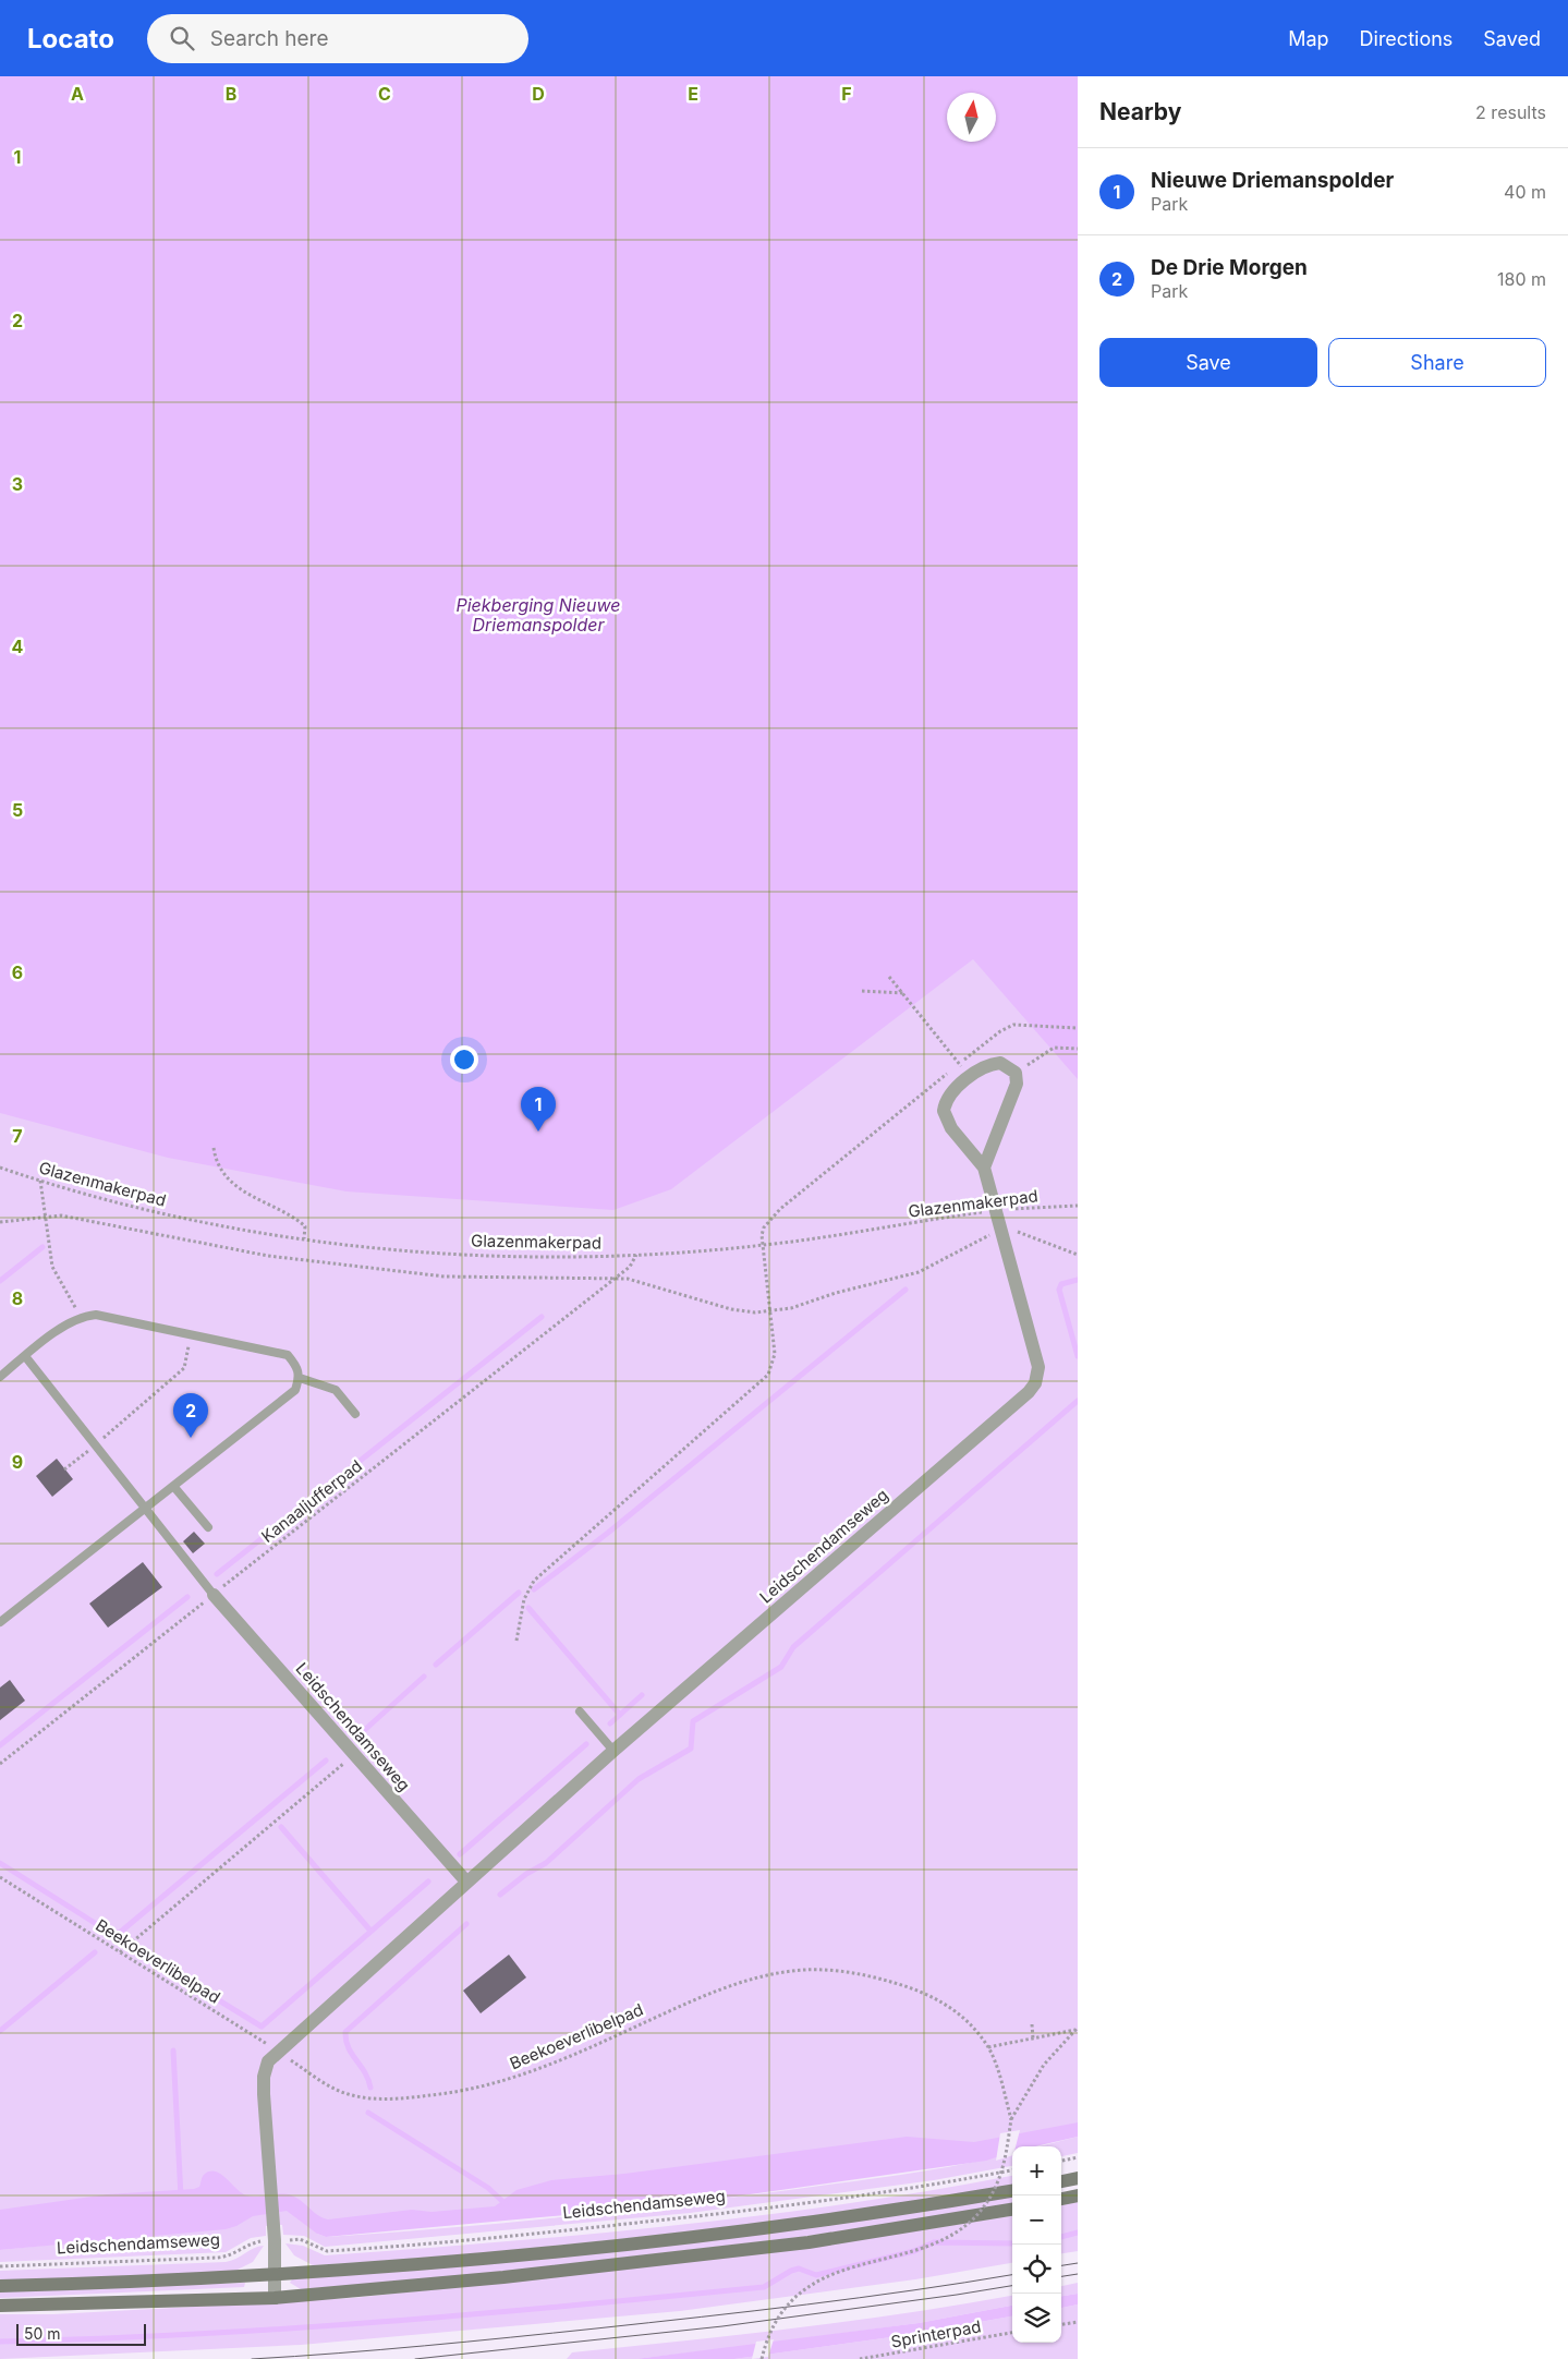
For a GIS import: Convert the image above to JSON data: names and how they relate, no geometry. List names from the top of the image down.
{
  "streets": {
    "street": ["Leidschendamseweg"],
    "path": [
      "Glazenmakerpad",
      "Kanaaljufferpad",
      "Beekoeverlibelpad",
      "Sprinterpad"
    ]
  },
  "crossings": [
    ["Glazenmakerpad", "Kanaaljufferpad"],
    ["Glazenmakerpad", "Leidschendamseweg"],
    ["Kanaaljufferpad", "Leidschendamseweg"],
    ["Leidschendamseweg", "Beekoeverlibelpad"]
  ],
  "water": ["Piekberging Nieuwe Driemanspolder"],
  "scale_bar": "50 m",
  "north": "top",
  "page": {
    "header": "Locato",
    "search": "Search here",
    "nav": ["Map", "Directions", "Saved"],
    "heading": ["Nearby", "2 results"],
    "list": [
      {
        "mark": "1",
        "name": "Nieuwe Driemanspolder",
        "note": "Park",
        "value": "40 m"
      },
      {
        "mark": "2",
        "name": "De Drie Morgen",
        "note": "Park",
        "value": "180 m"
      }
    ],
    "buttons": ["Save", "Share"],
    "pins": ["1", "2"],
    "map_buttons": ["+", "−"],
    "scale": "50 m"
  },
  "grid": {
    "columns": [
      "A",
      "B",
      "C",
      "D",
      "E",
      "F"
    ],
    "rows": [
      "1",
      "2",
      "3",
      "4",
      "5",
      "6",
      "7",
      "8",
      "9"
    ]
  }
}
